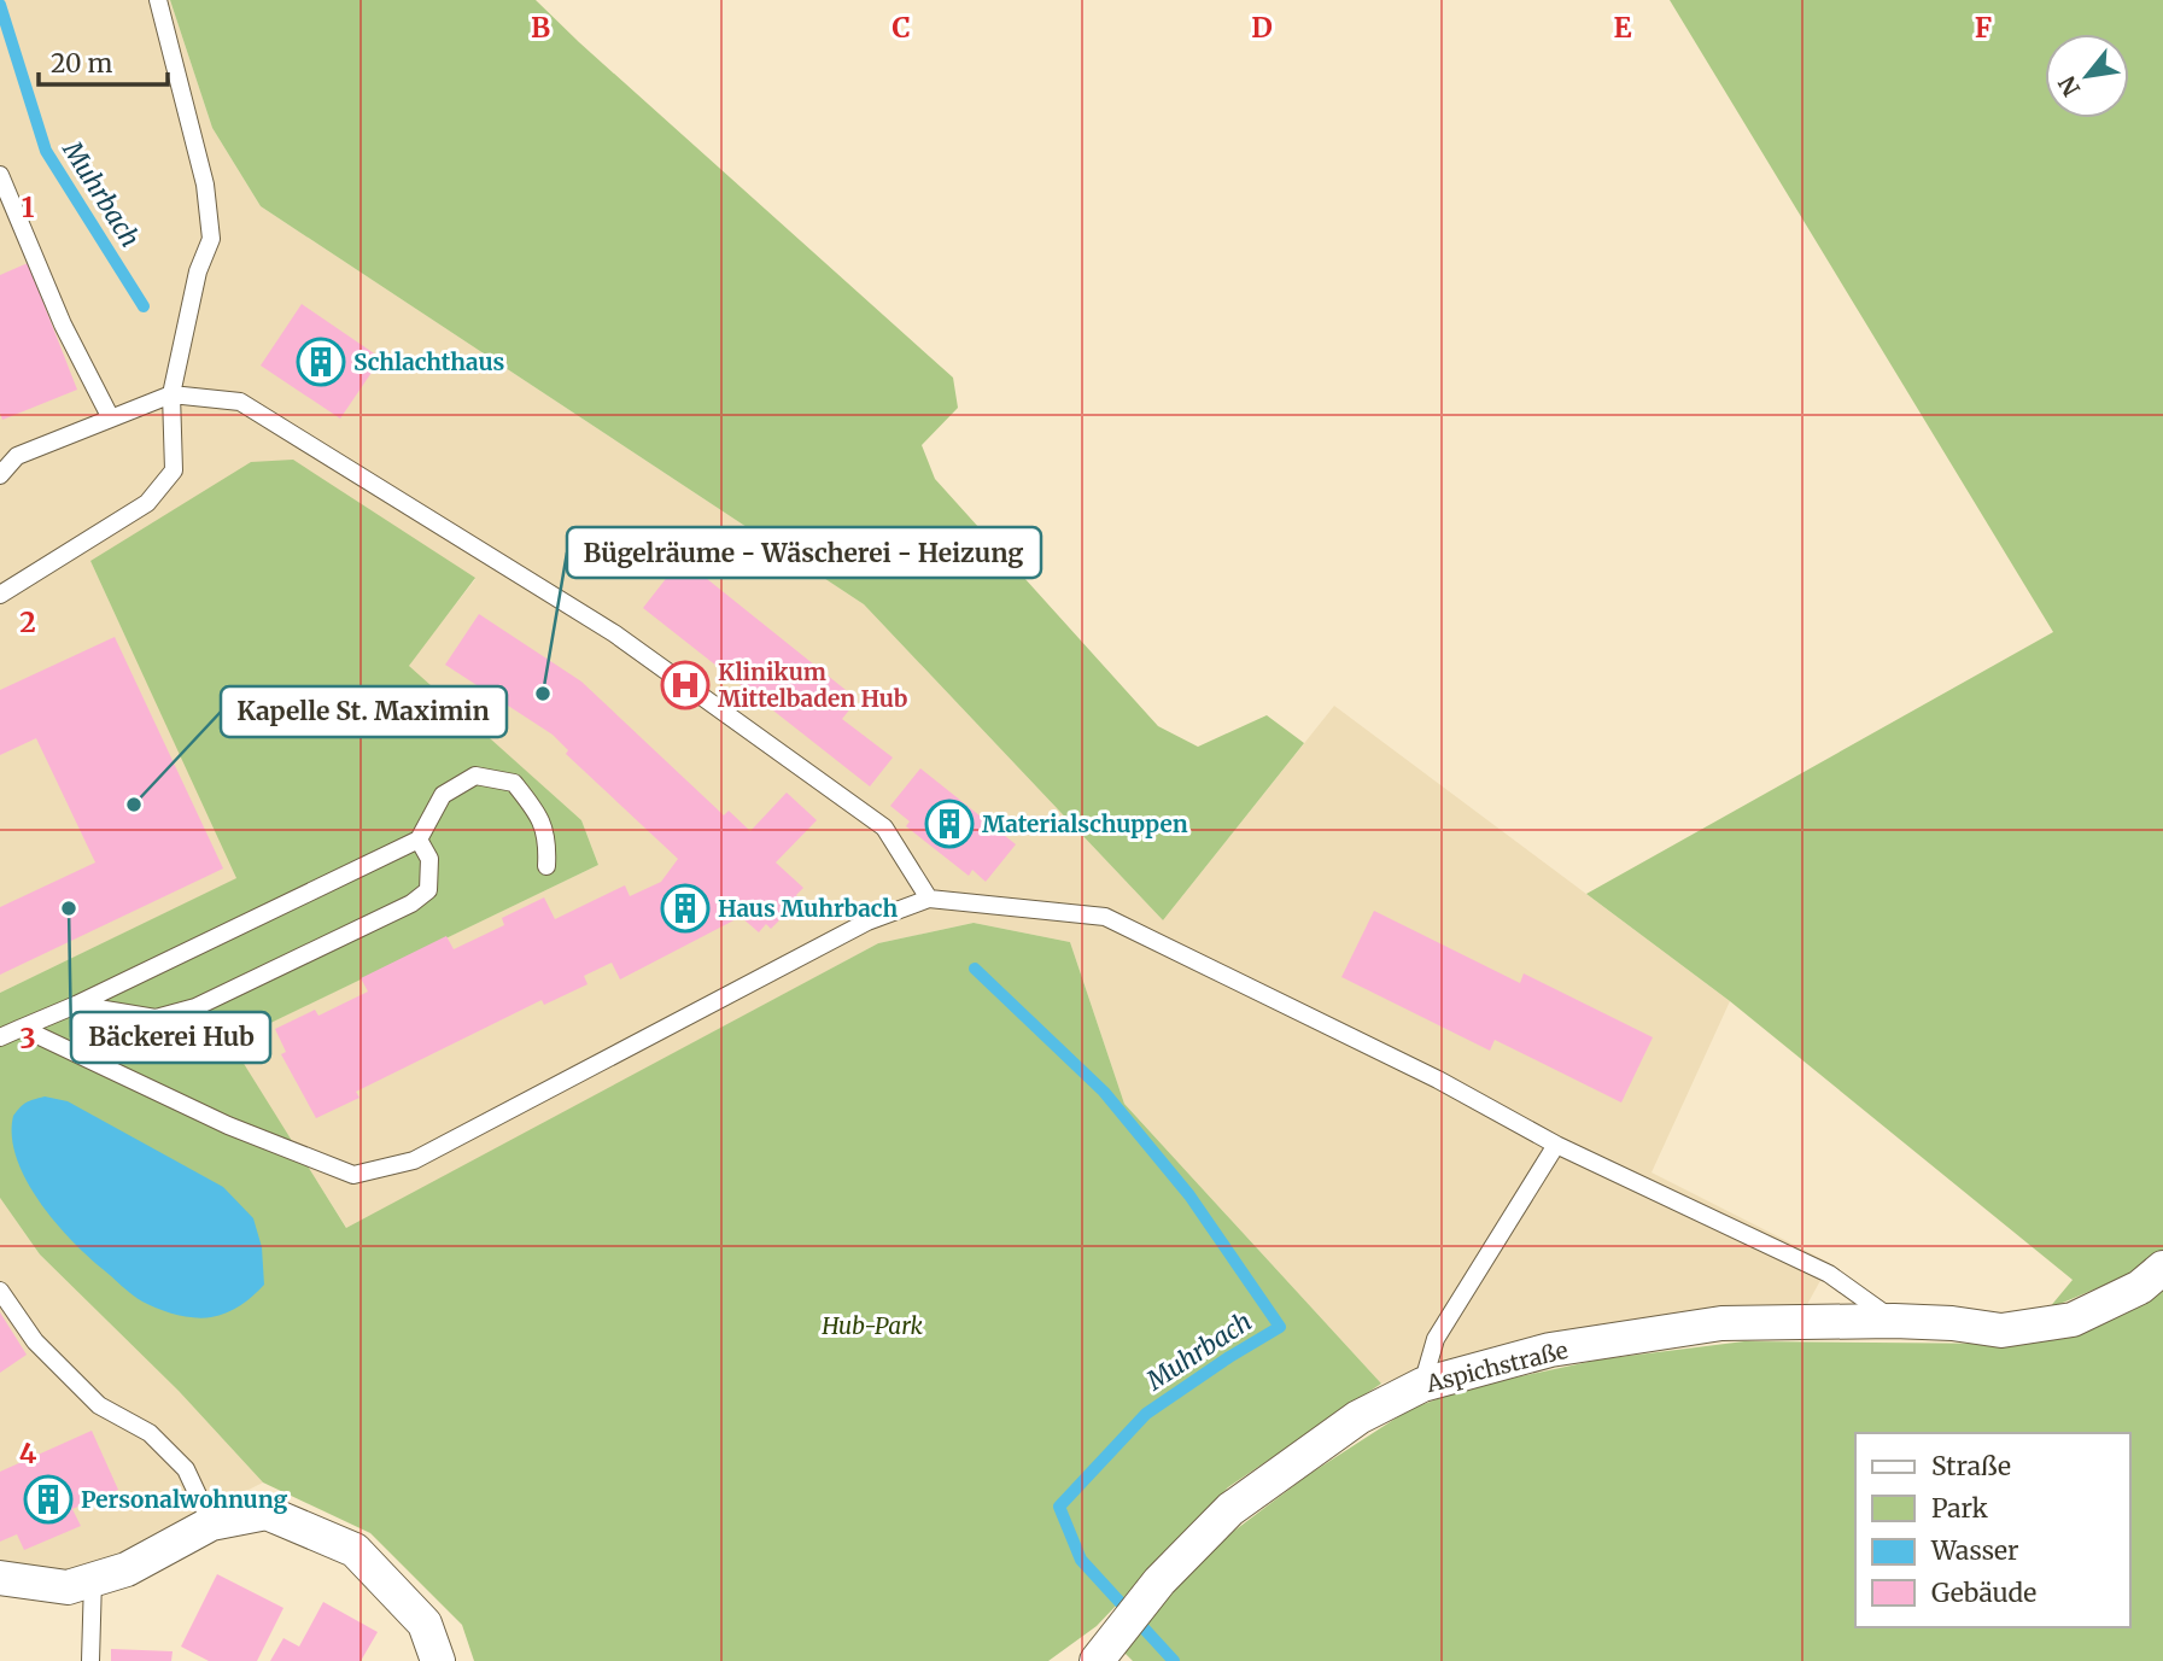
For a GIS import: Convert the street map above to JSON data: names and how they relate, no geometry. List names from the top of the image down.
{
  "streets": {
    "street": ["Aspichstraße"]
  },
  "water": ["Muhrbach"],
  "parks": ["Hub-Park"],
  "places": {
    "building": [
      "Schlachthaus",
      "Materialschuppen",
      "Haus Muhrbach",
      "Personalwohnung"
    ],
    "hospital": ["Klinikum Mittelbaden Hub"],
    "other": ["Bügelräume - Wäscherei - Heizung", "Kapelle St. Maximin", "Bäckerei Hub"]
  },
  "legend": [
    "Straße",
    "Park",
    "Wasser",
    "Gebäude"
  ],
  "scale_bar": "20 m",
  "north": "bottom left",
  "grid": {
    "columns": [
      "B",
      "C",
      "D",
      "E",
      "F"
    ],
    "rows": [
      "1",
      "2",
      "3",
      "4"
    ]
  }
}
